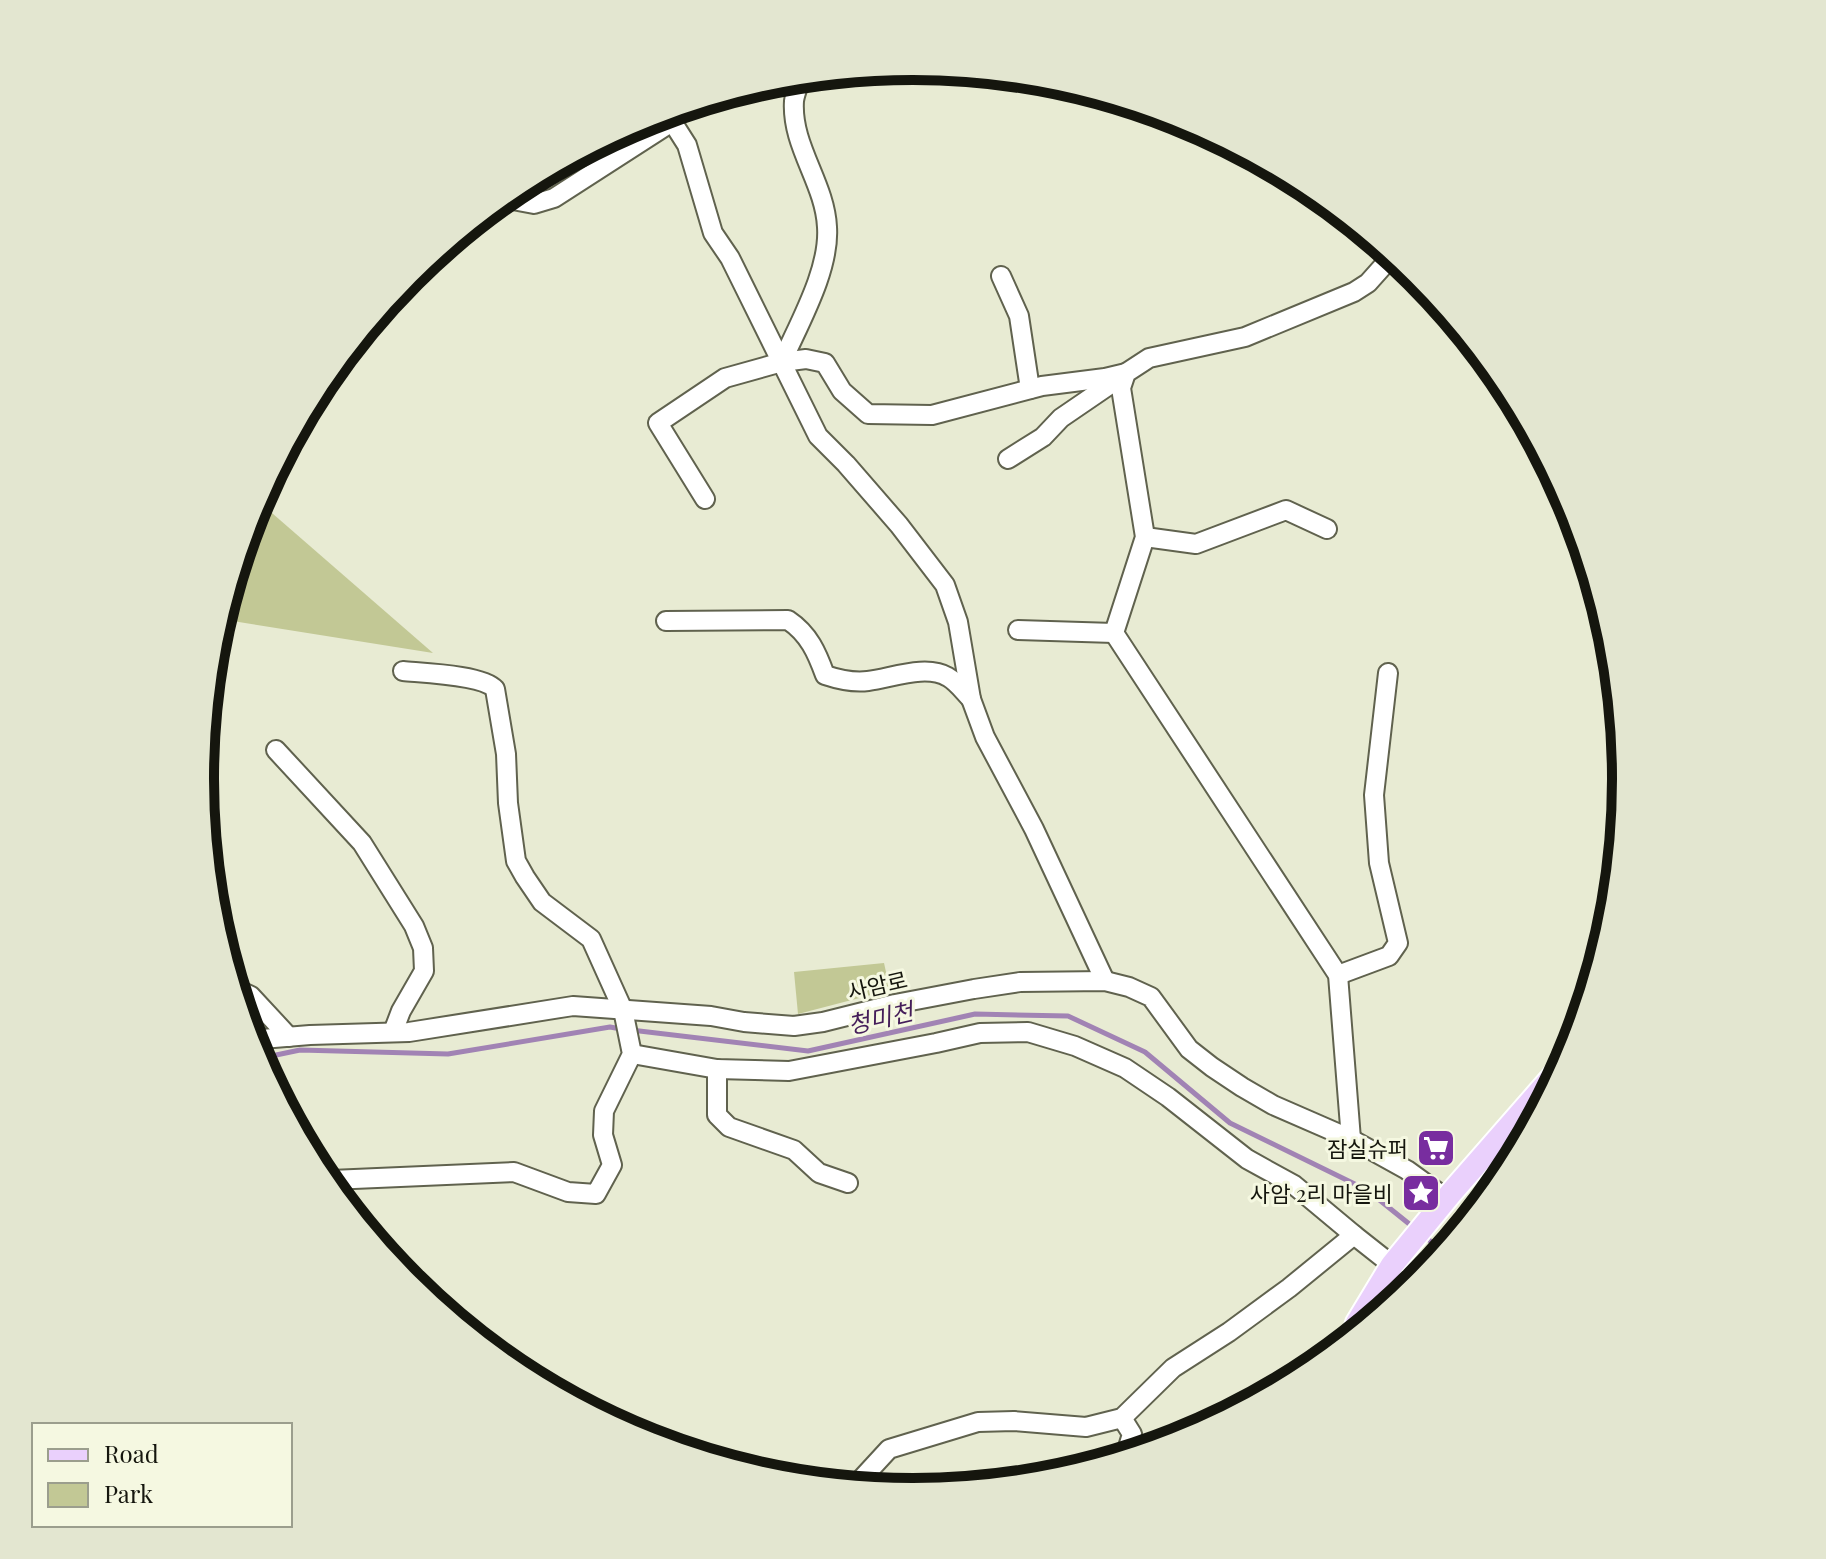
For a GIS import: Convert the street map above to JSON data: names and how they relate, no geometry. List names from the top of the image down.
{
  "streets": {
    "street": ["사암로"]
  },
  "water": ["청미천"],
  "places": {
    "supermarket": ["잠실슈퍼"],
    "place": ["사암 2리 마을비"]
  },
  "legend": ["Road", "Park"]
}
